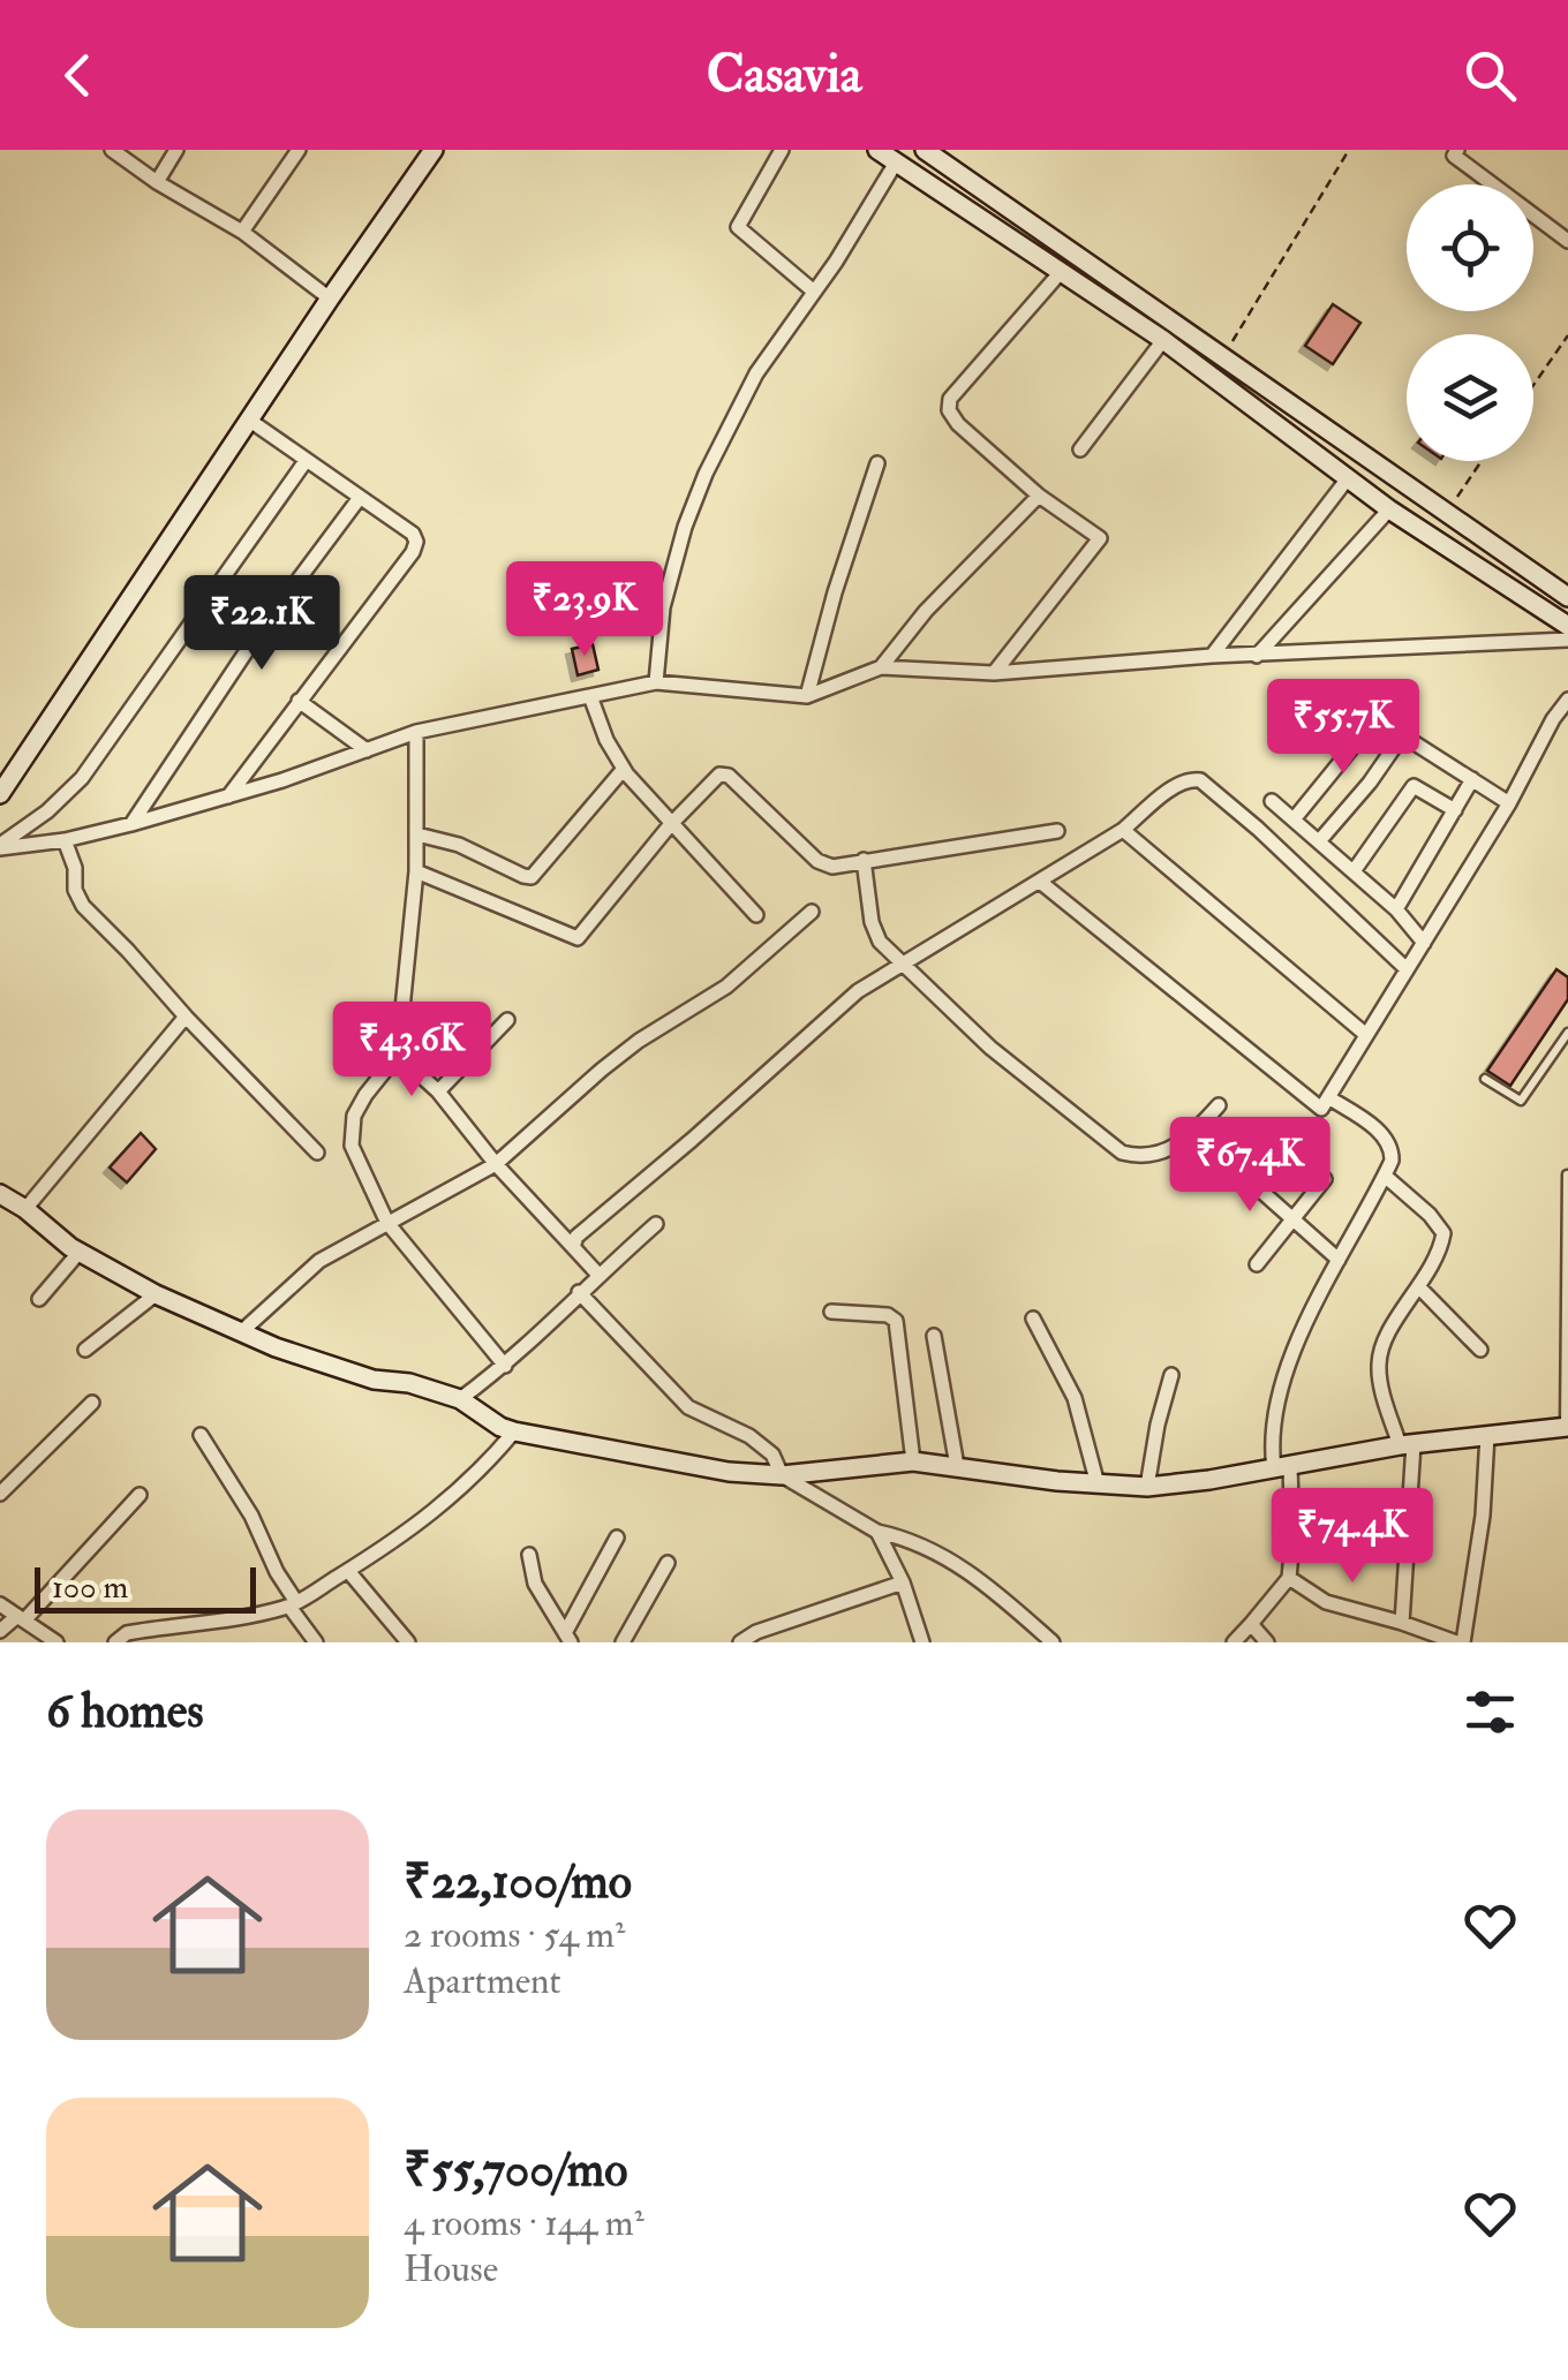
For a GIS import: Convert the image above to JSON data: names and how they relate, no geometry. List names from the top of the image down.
{
  "scale_bar": "100 m",
  "page": {
    "header": "Casavia",
    "price": [
      "₹23.9K",
      "₹22.1K",
      "₹55.7K",
      "₹43.6K",
      "₹67.4K",
      "₹74.4K"
    ],
    "scale": "100 m",
    "heading": "6 homes",
    "list": [
      {
        "name": "₹22,100/mo",
        "note": "2 rooms · 54 m² · Apartment"
      },
      {
        "name": "₹55,700/mo",
        "note": "4 rooms · 144 m² · House"
      }
    ]
  }
}
